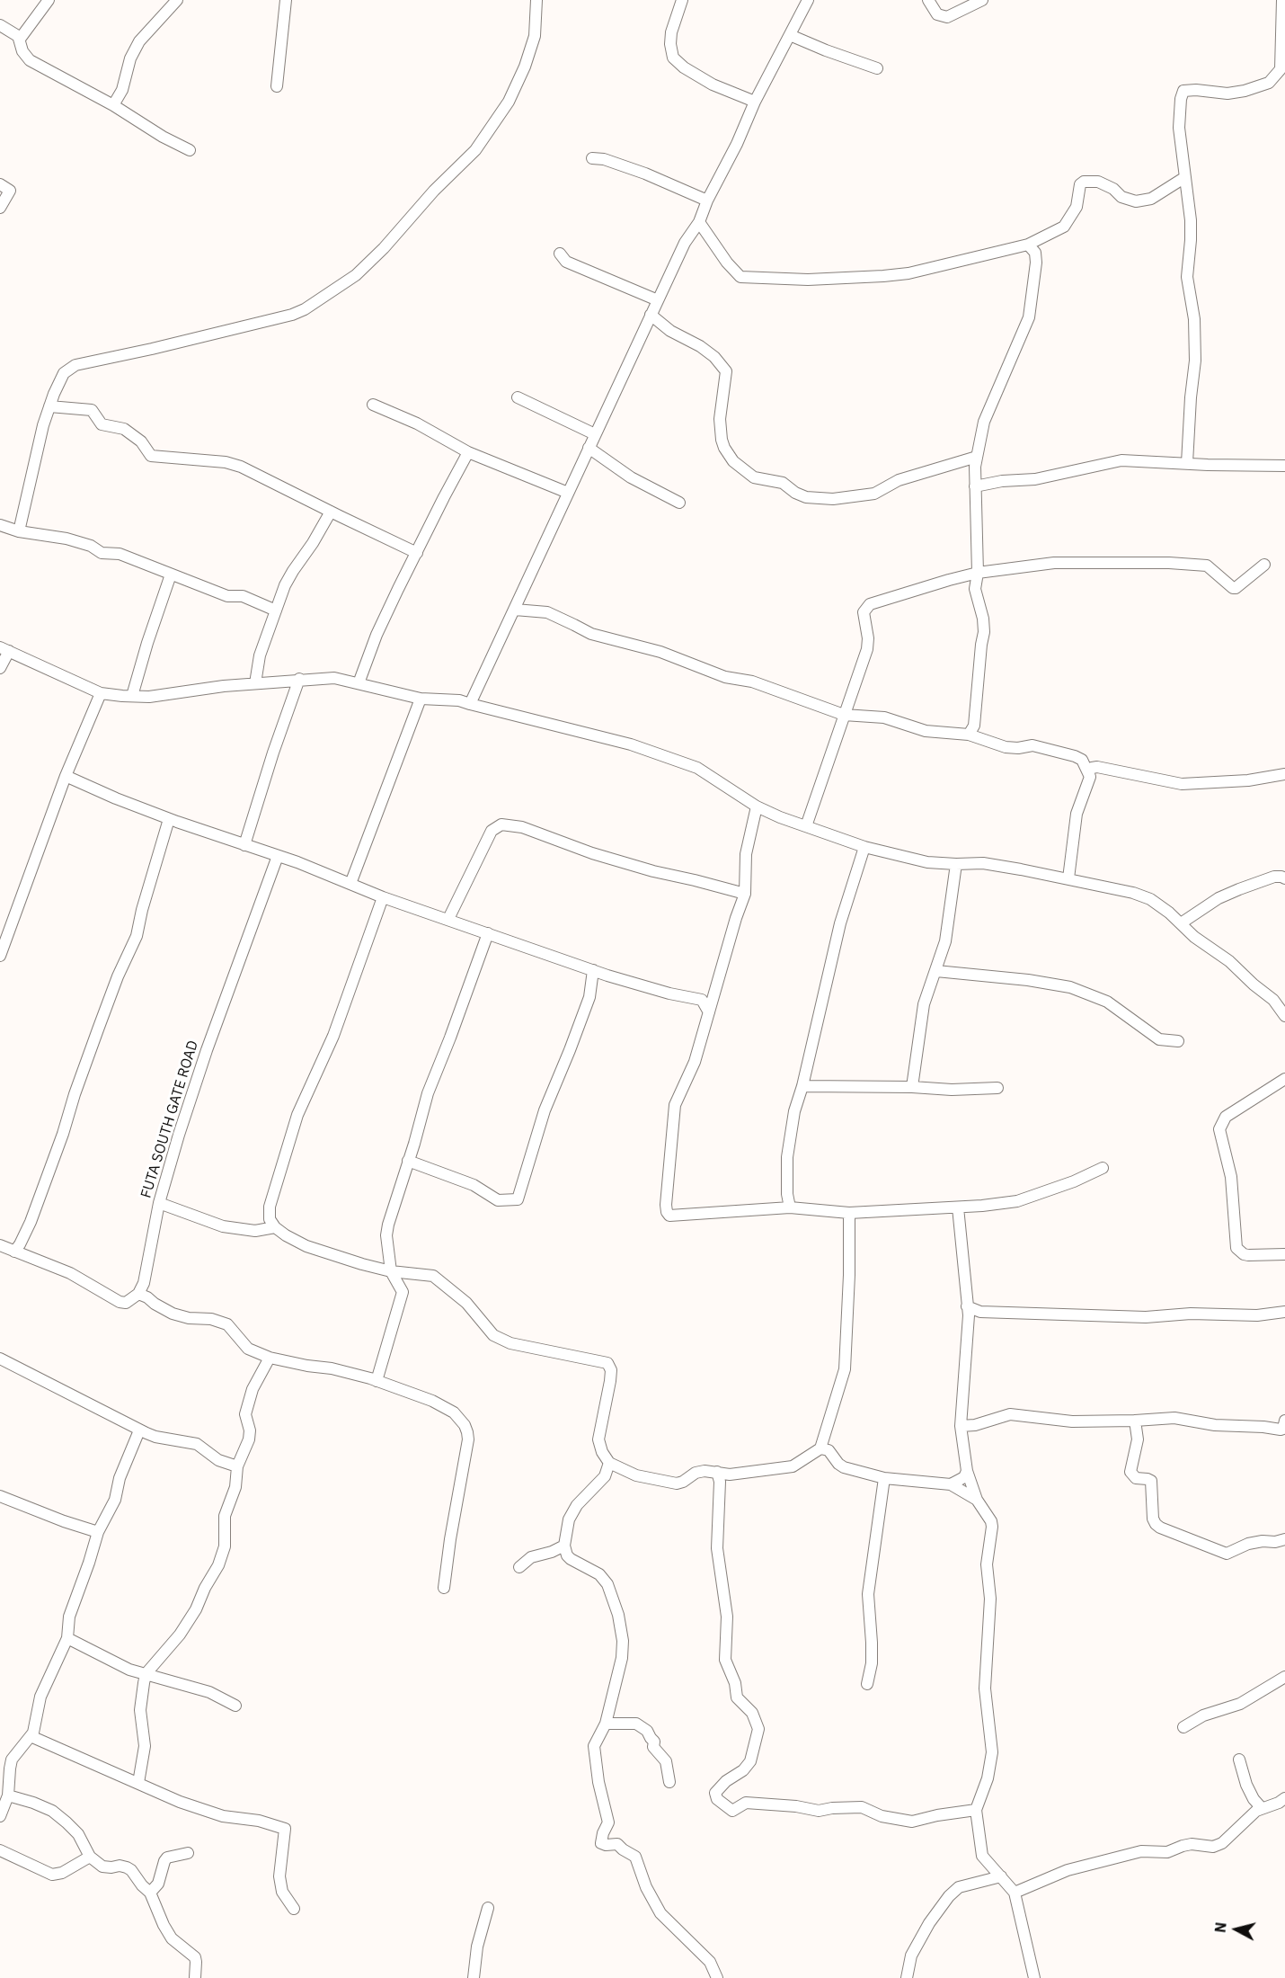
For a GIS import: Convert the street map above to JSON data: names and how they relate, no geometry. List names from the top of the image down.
{
  "streets": {
    "street": ["FUTA SOUTH GATE ROAD"]
  },
  "north": "left"
}
